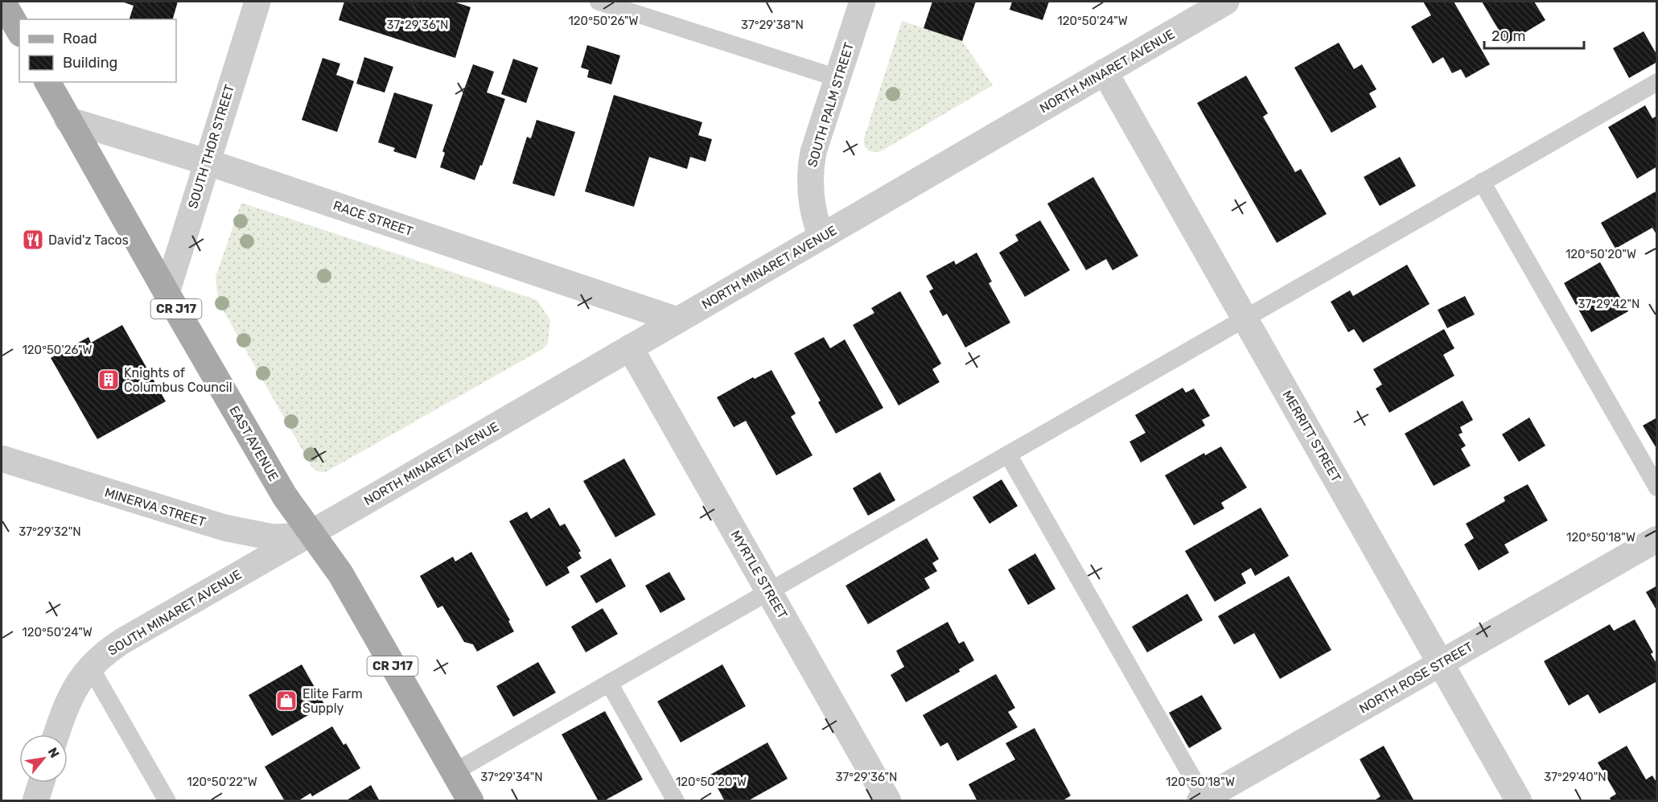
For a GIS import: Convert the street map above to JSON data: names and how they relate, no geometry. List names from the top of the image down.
{
  "streets": {
    "main road": ["CR J17", "EAST AVENUE"],
    "street": [
      "NORTH MINARET AVENUE",
      "SOUTH PALM STREET",
      "SOUTH THOR STREET",
      "RACE STREET",
      "MERRITT STREET",
      "MINERVA STREET",
      "MYRTLE STREET",
      "SOUTH MINARET AVENUE",
      "NORTH ROSE STREET"
    ]
  },
  "crossings": [
    ["NORTH MINARET AVENUE", "SOUTH PALM STREET"],
    ["NORTH MINARET AVENUE", "RACE STREET"],
    ["NORTH MINARET AVENUE", "MERRITT STREET"],
    ["NORTH MINARET AVENUE", "EAST AVENUE"],
    ["NORTH MINARET AVENUE", "MINERVA STREET"],
    ["NORTH MINARET AVENUE", "MYRTLE STREET"],
    ["NORTH MINARET AVENUE", "SOUTH MINARET AVENUE"],
    ["SOUTH THOR STREET", "RACE STREET"],
    ["SOUTH THOR STREET", "EAST AVENUE"],
    ["RACE STREET", "EAST AVENUE"],
    ["MERRITT STREET", "NORTH ROSE STREET"],
    ["EAST AVENUE", "MINERVA STREET"],
    ["EAST AVENUE", "SOUTH MINARET AVENUE"],
    ["MINERVA STREET", "SOUTH MINARET AVENUE"]
  ],
  "places": {
    "restaurant": ["David'z Tacos"],
    "building": ["Knights of Columbus Council"],
    "shop": ["Elite Farm Supply"]
  },
  "legend": ["Road", "Building"],
  "scale_bar": "20 m",
  "north": "top right",
  "coordinates": [
    "120°50'26\"W",
    "120°50'24\"W",
    "37°29'36\"N",
    "37°29'38\"N",
    "120°50'20\"W",
    "37°29'42\"N",
    "37°29'32\"N",
    "120°50'18\"W",
    "37°29'34\"N",
    "37°29'40\"N",
    "120°50'22\"W"
  ]
}
